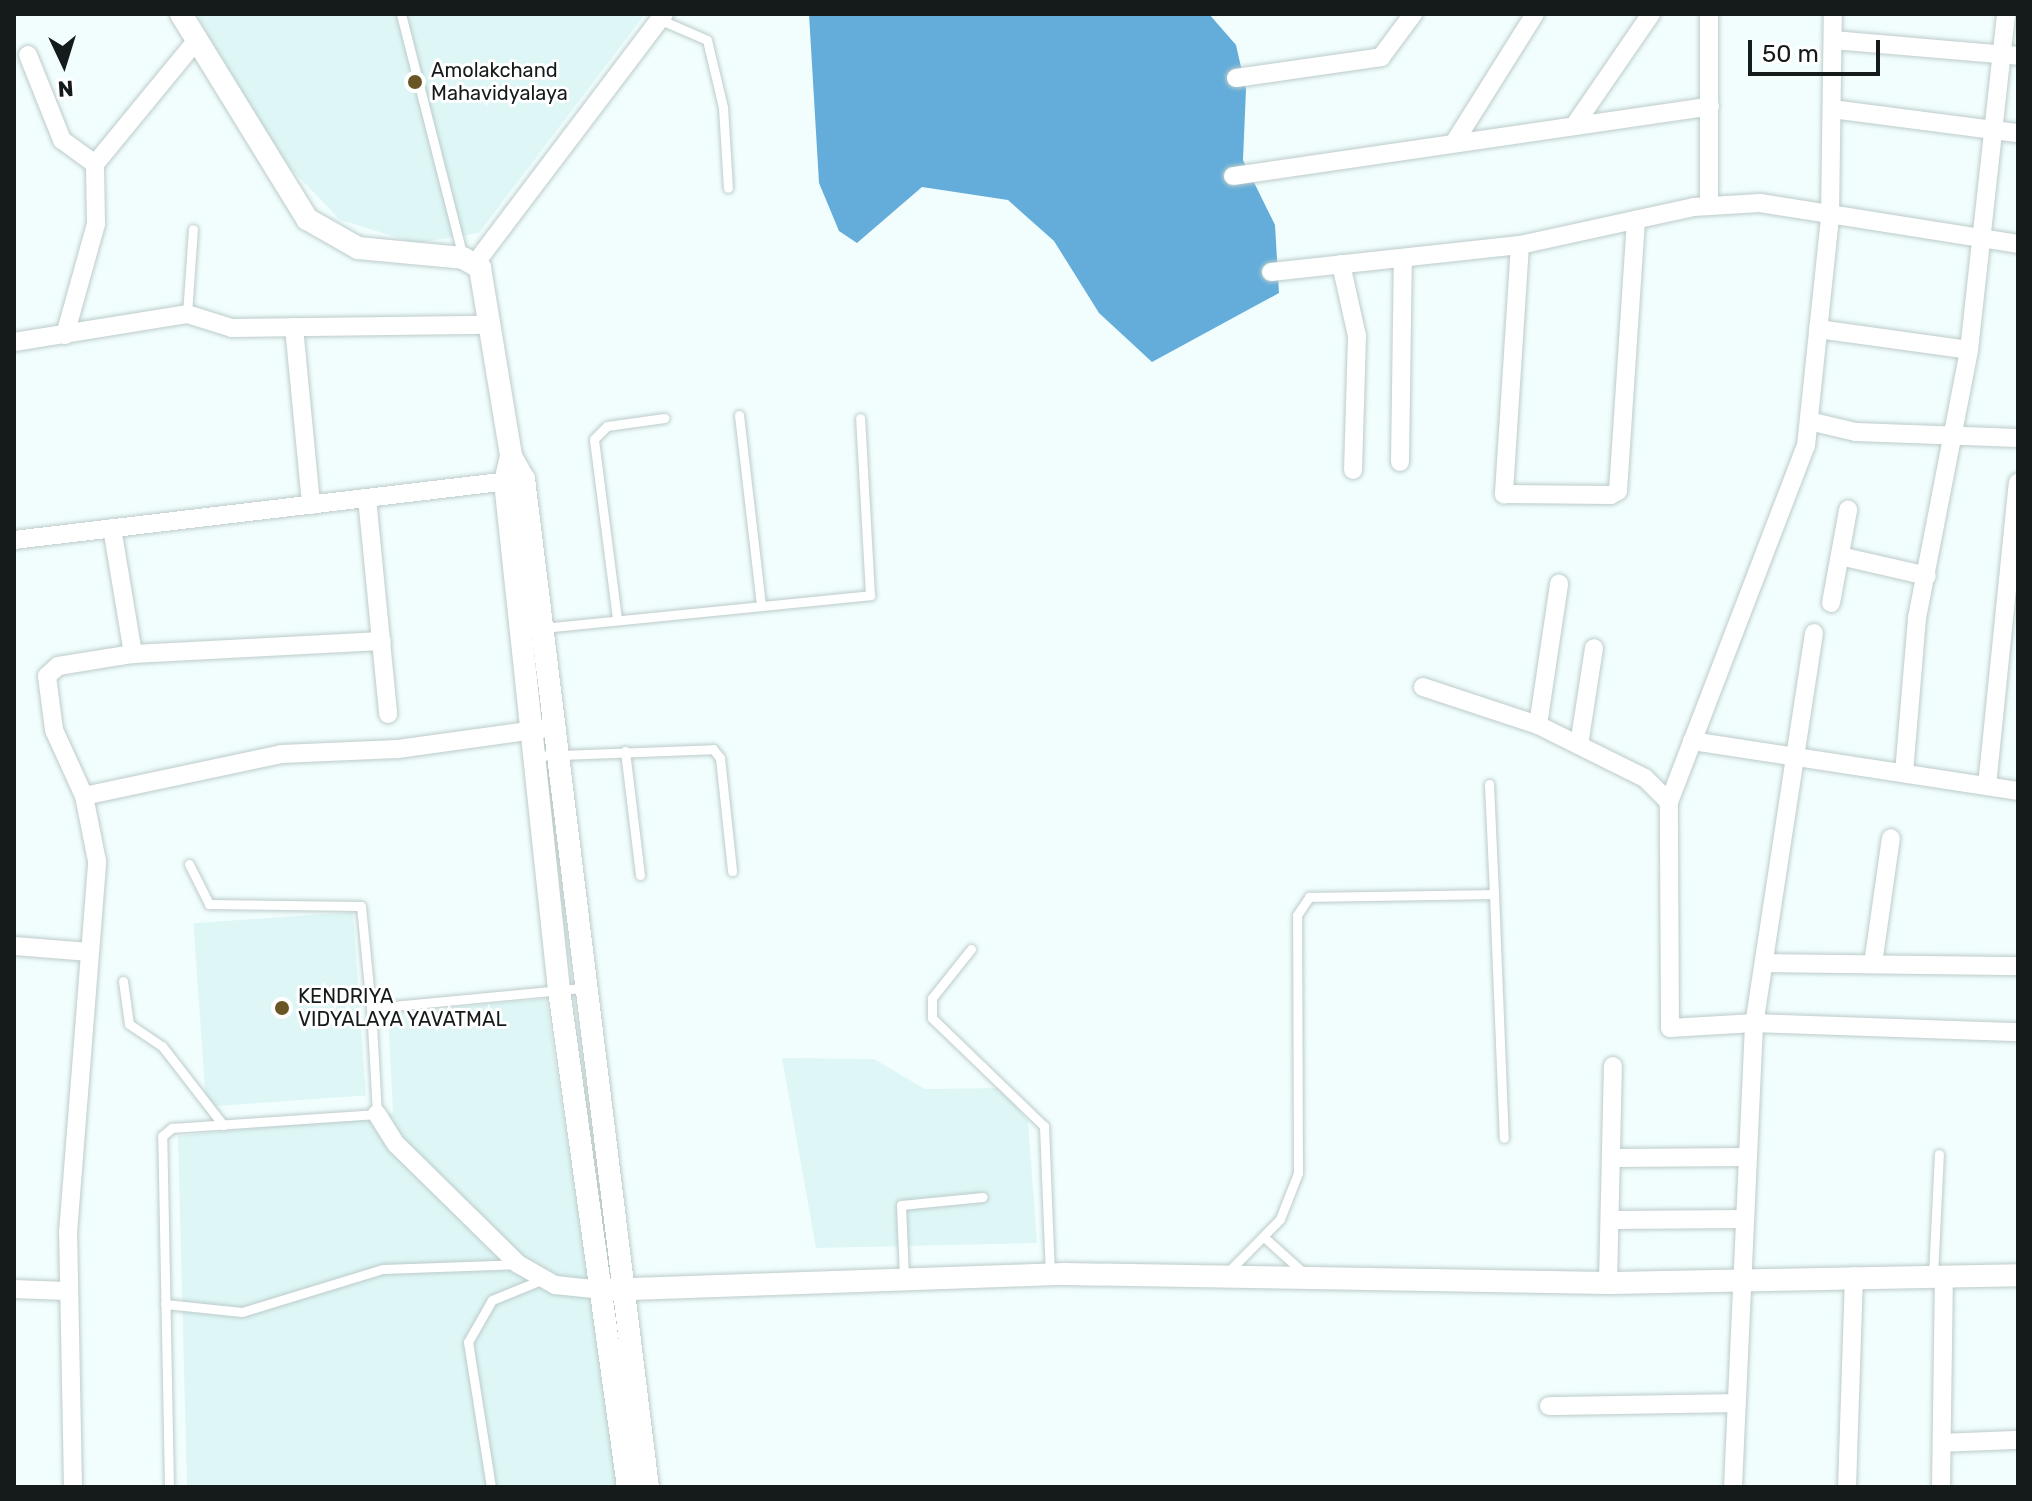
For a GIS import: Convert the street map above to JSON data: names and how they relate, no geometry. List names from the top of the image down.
{
  "places": ["Amolakchand Mahavidyalaya", "KENDRIYA VIDYALAYA YAVATMAL"],
  "scale_bar": "50 m",
  "north": "bottom"
}
